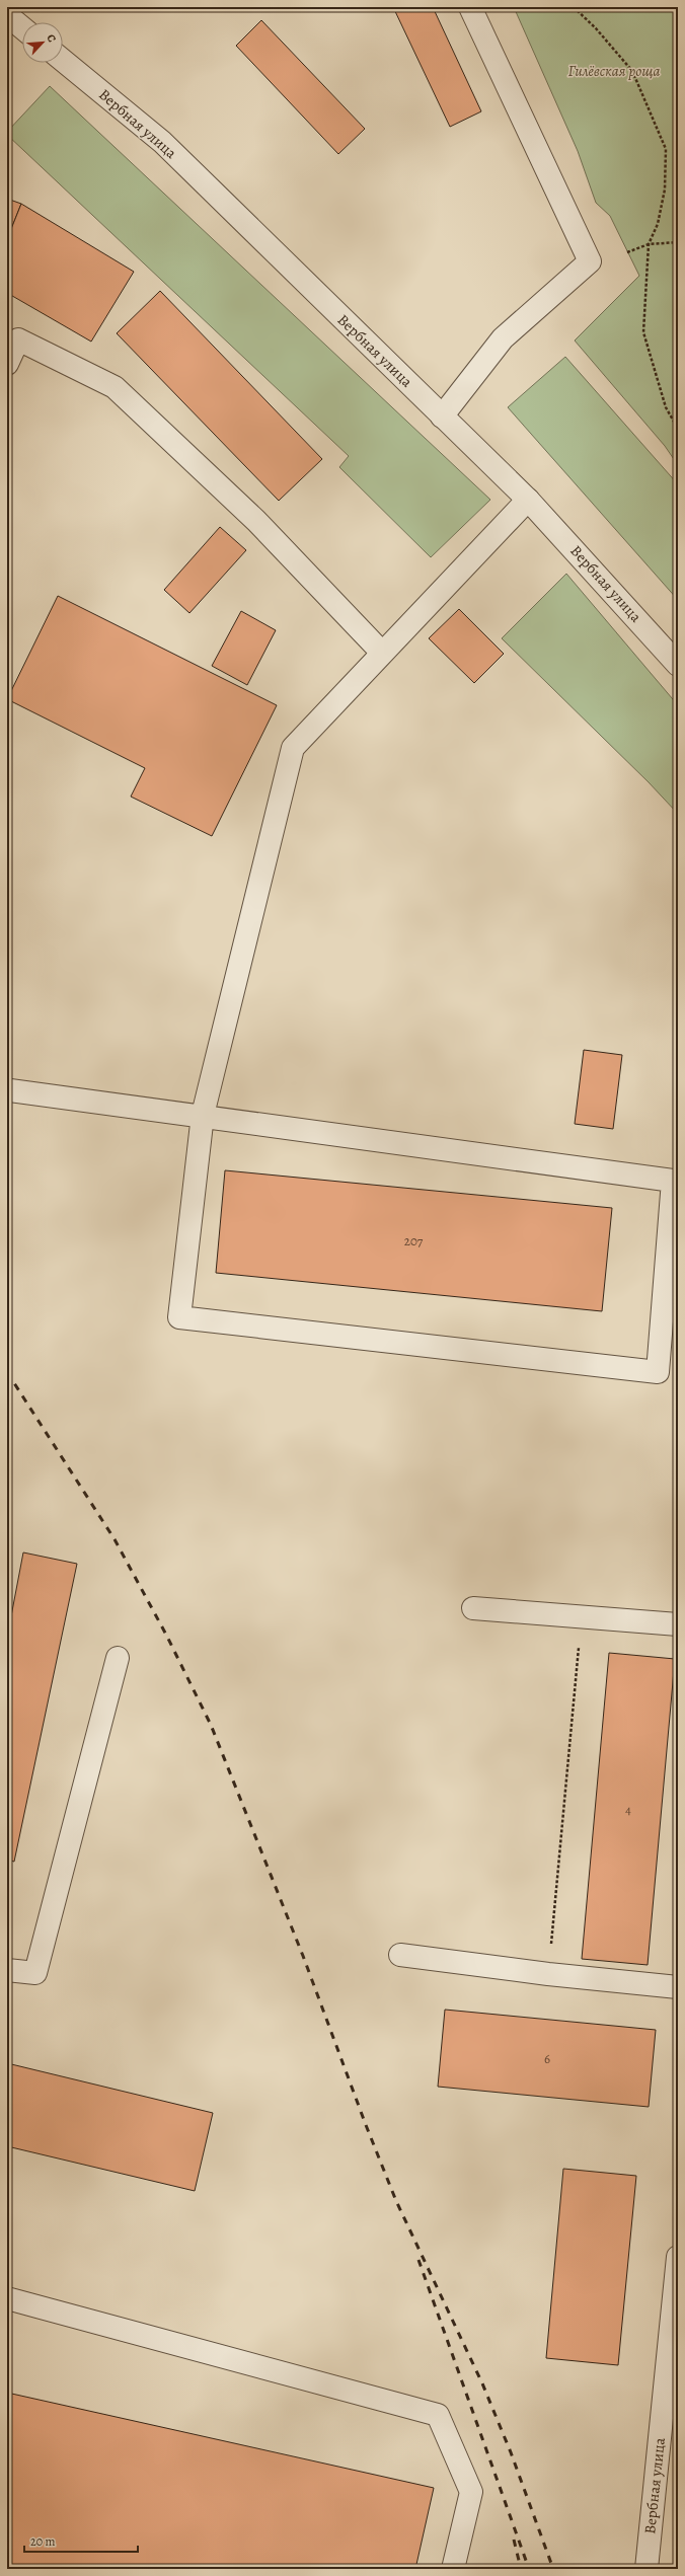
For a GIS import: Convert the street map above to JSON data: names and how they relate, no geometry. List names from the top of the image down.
{
  "streets": {
    "street": ["Вербная улица"]
  },
  "parks": ["Гилёвская роща"],
  "house_numbers": ["207", "4", "6"],
  "scale_bar": "20 m",
  "north": "top right"
}
